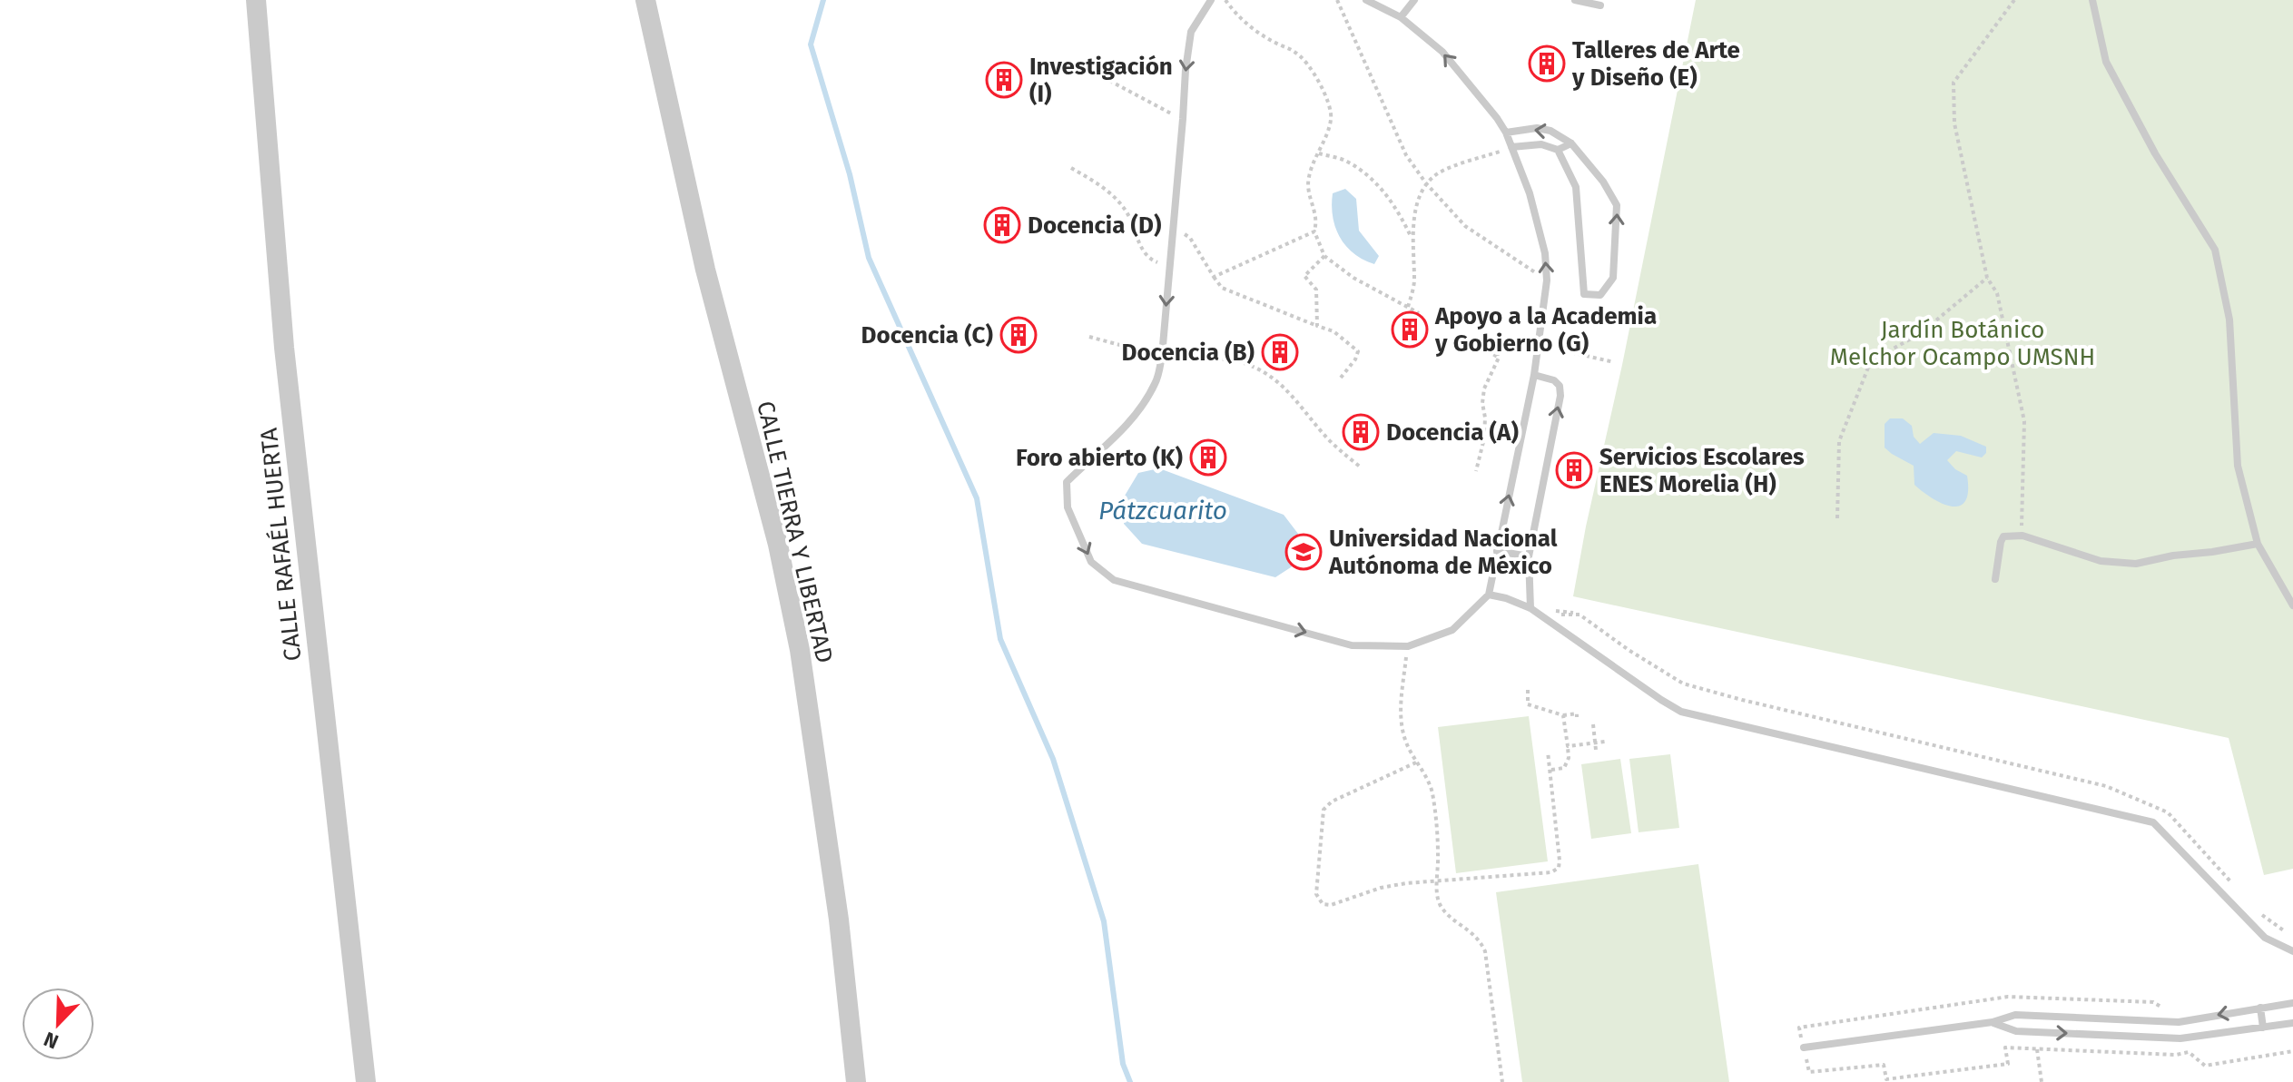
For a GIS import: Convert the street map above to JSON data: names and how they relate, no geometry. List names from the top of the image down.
{
  "streets": {
    "street": ["CALLE TIERRA Y LIBERTAD", "CALLE RAFAÉL HUERTA"]
  },
  "water": ["Pátzcuarito"],
  "parks": ["Jardín Botánico Melchor Ocampo UMSNH"],
  "places": {
    "building": [
      "Talleres de Arte y Diseño (E)",
      "Investigación (I)",
      "Docencia (D)",
      "Apoyo a la Academia y Gobierno (G)",
      "Docencia (C)",
      "Docencia (B)",
      "Docencia (A)",
      "Foro abierto (K)",
      "Servicios Escolares ENES Morelia (H)"
    ],
    "school or university": ["Universidad Nacional Autónoma de México"]
  },
  "north": "bottom left"
}
